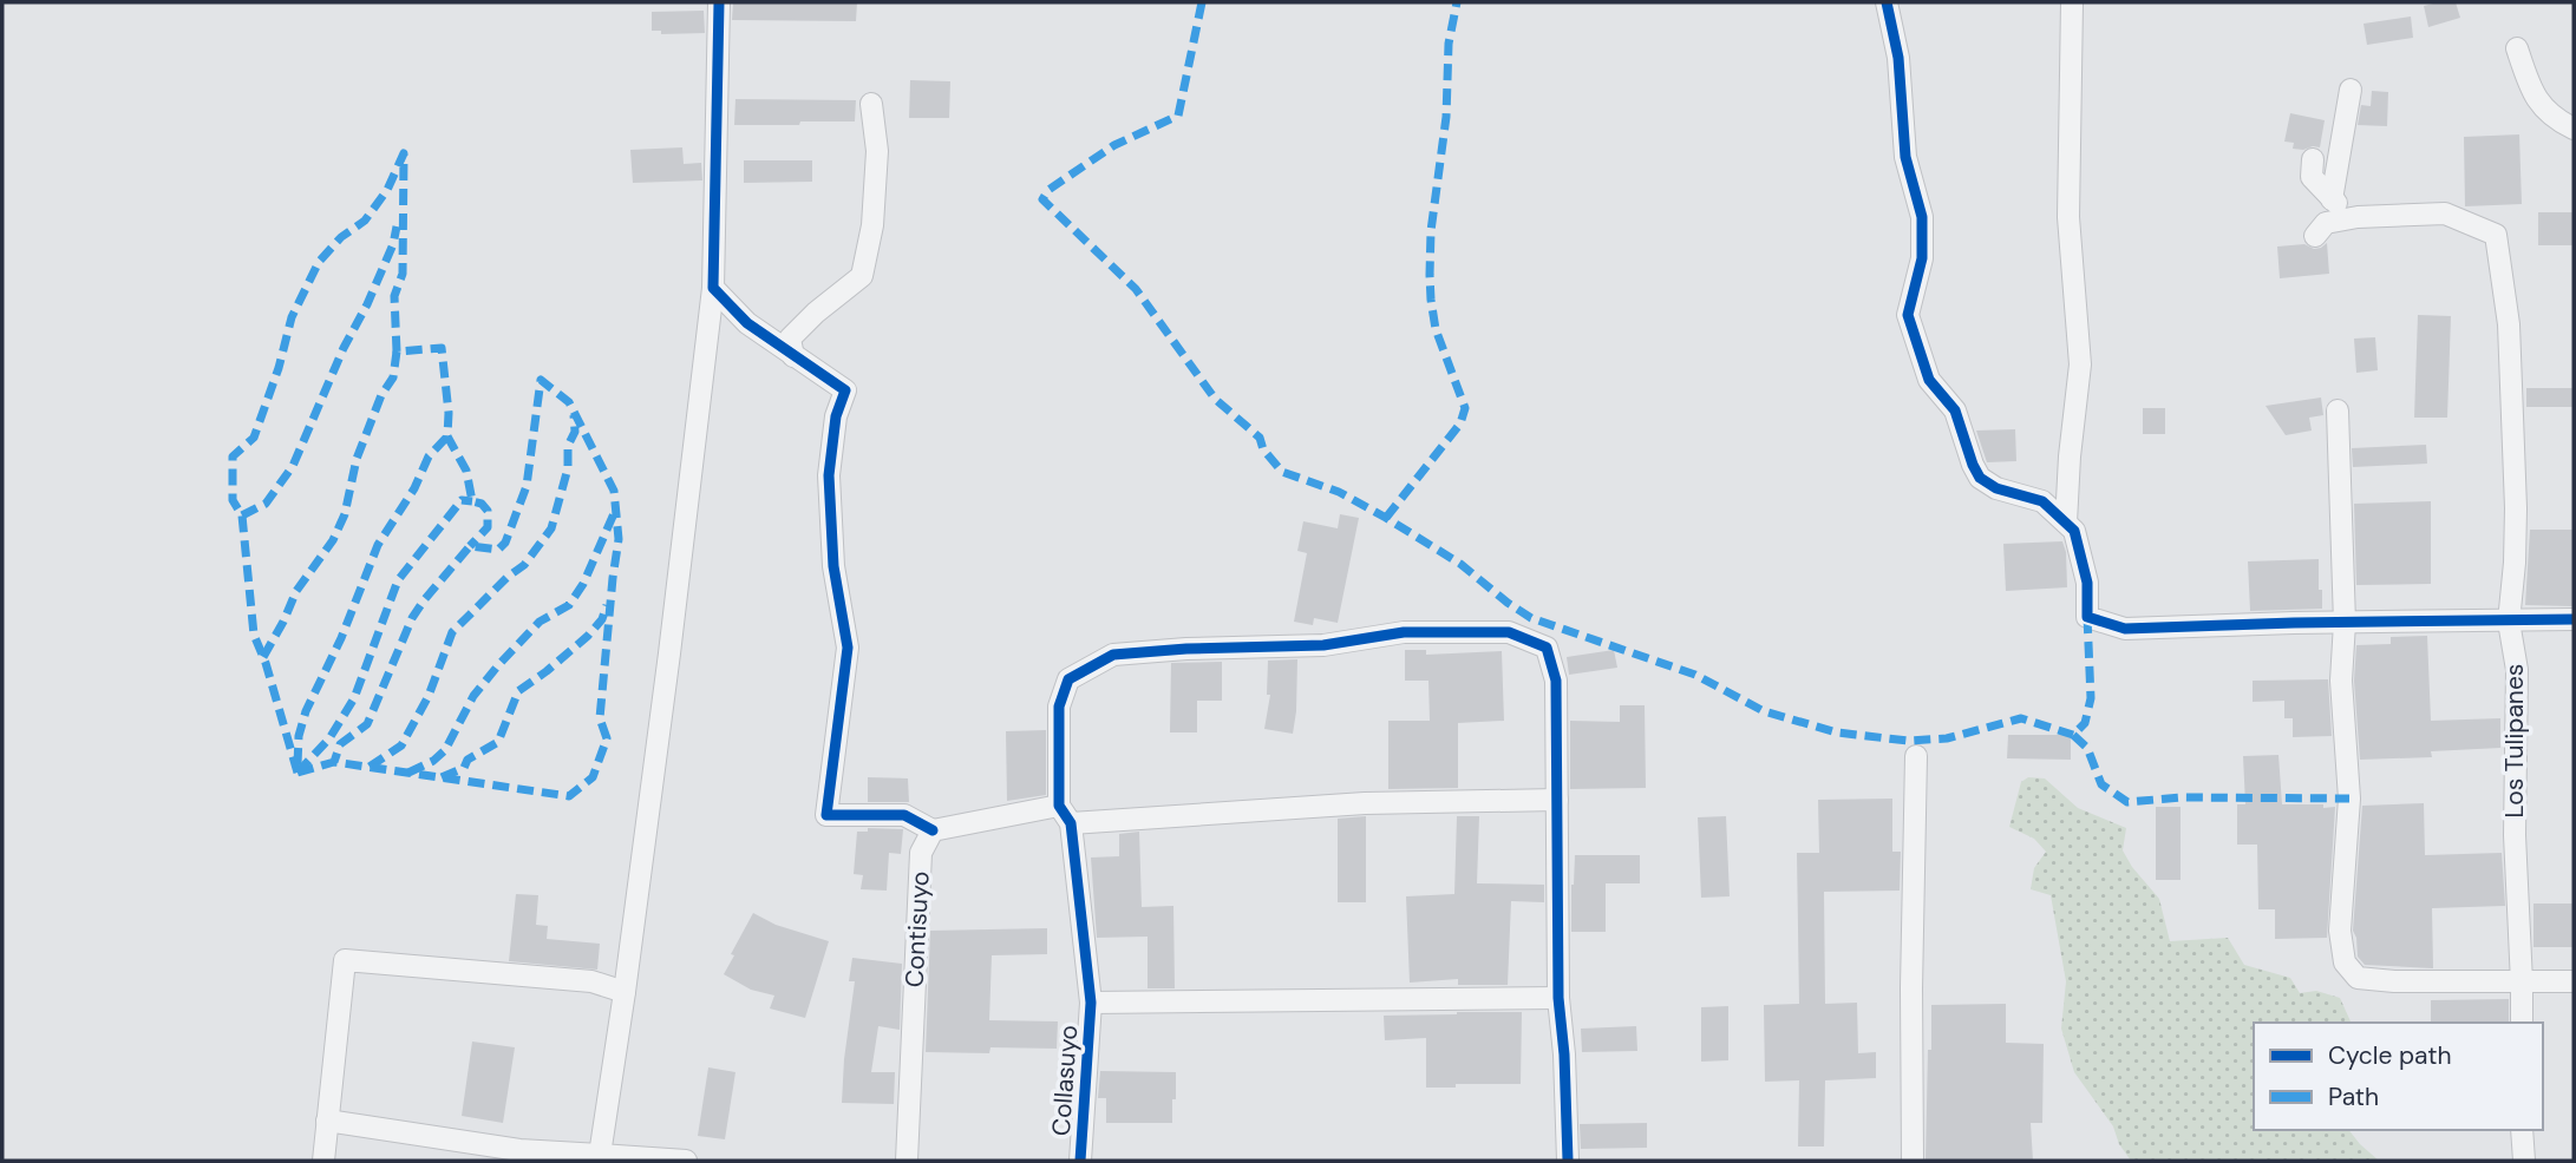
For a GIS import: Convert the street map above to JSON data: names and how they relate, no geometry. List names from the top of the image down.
{
  "streets": {
    "street": ["Los Tulipanes", "Contisuyo", "Collasuyo"]
  },
  "legend": ["Cycle path", "Path"]
}
